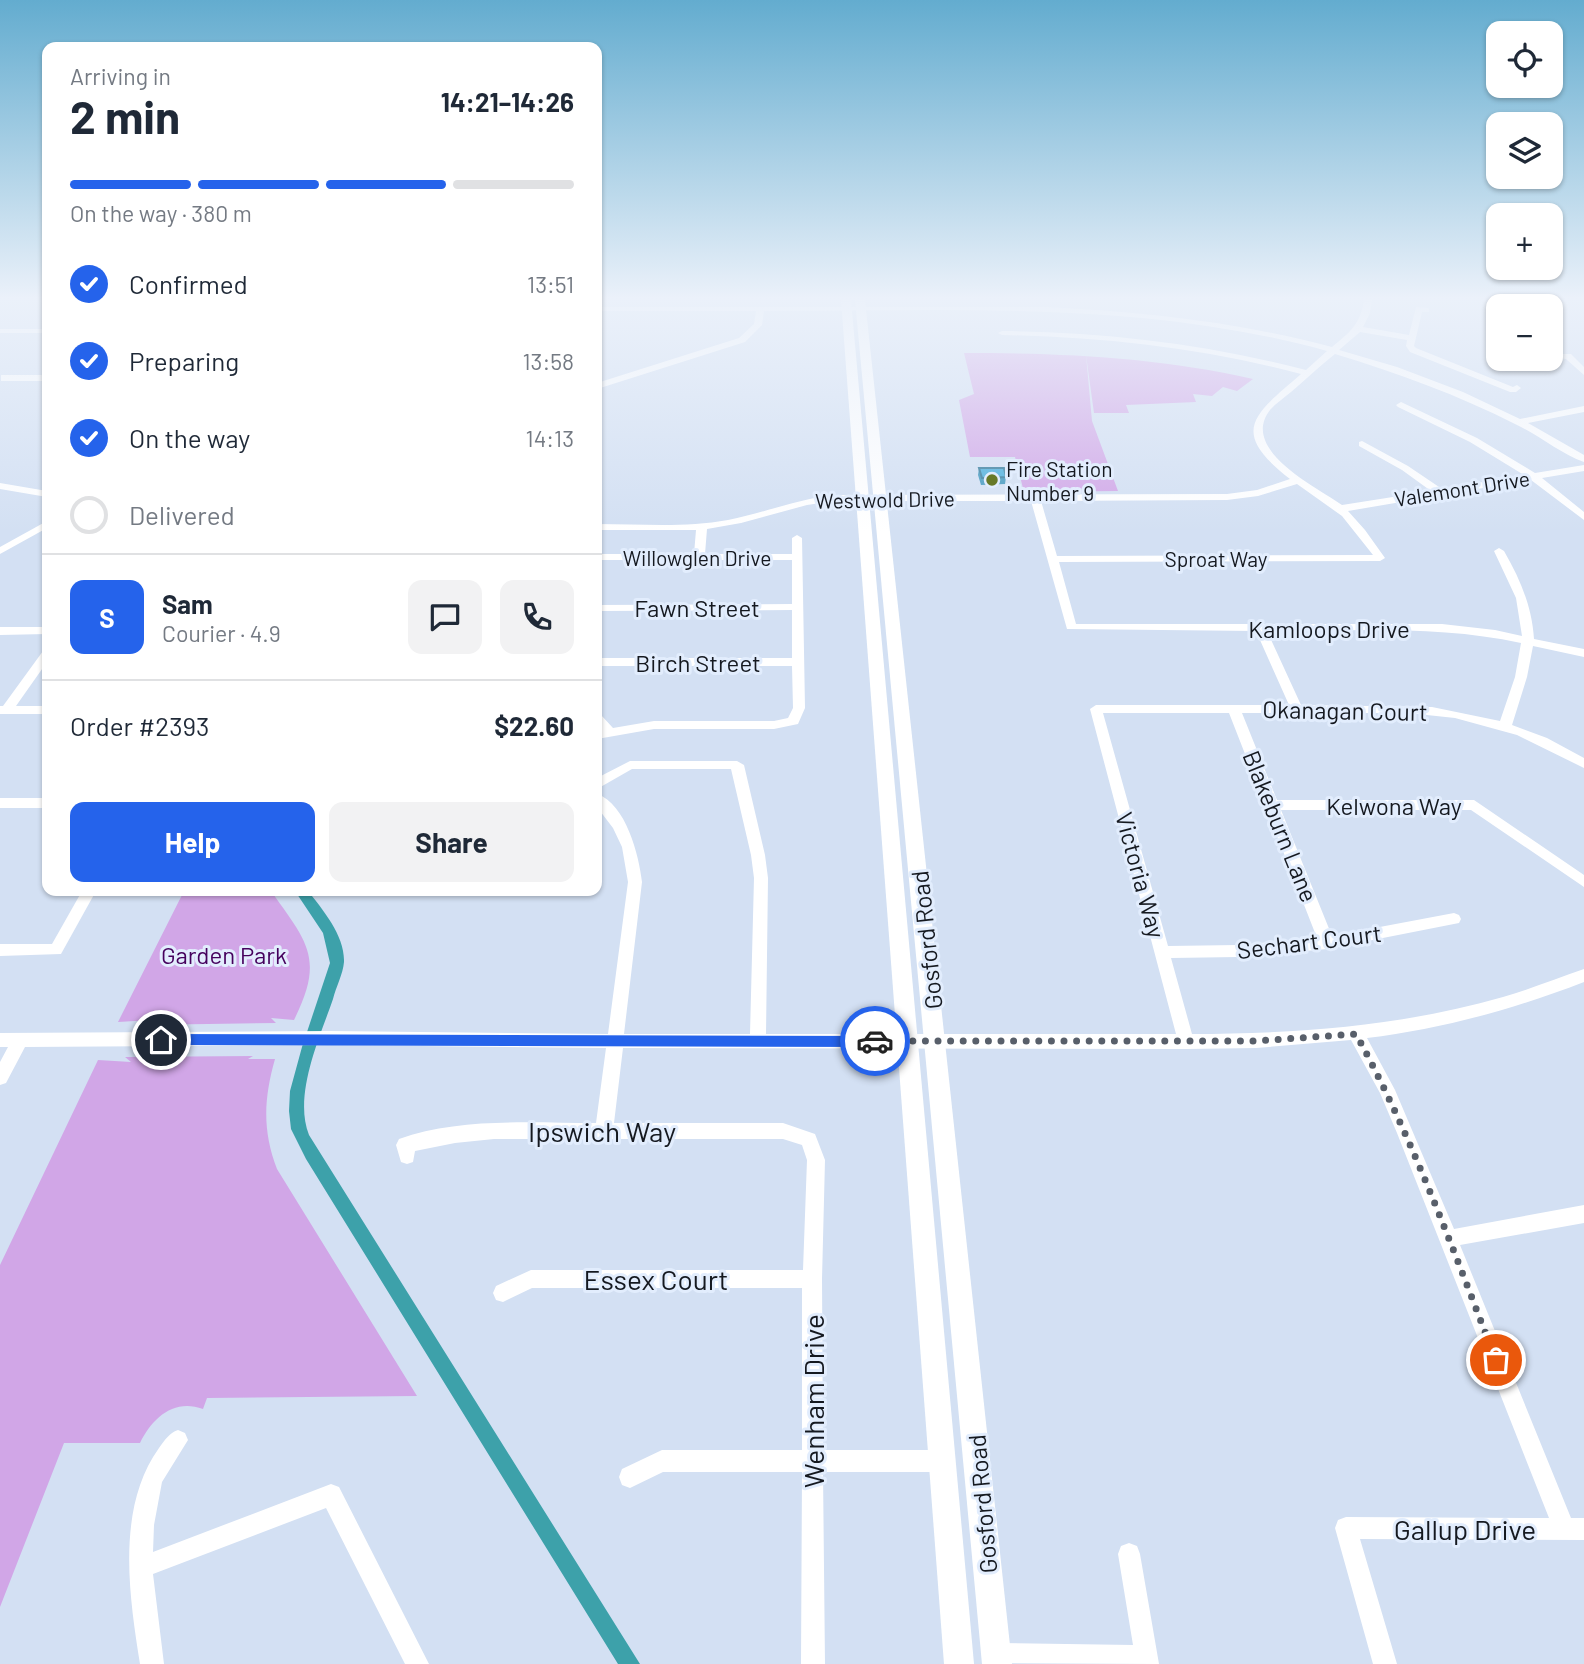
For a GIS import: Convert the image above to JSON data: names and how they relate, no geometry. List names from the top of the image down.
{
  "streets": {
    "main road": ["Gosford Road"],
    "street": [
      "Valemont Drive",
      "Westwold Drive",
      "Willowglen Drive",
      "Sproat Way",
      "Fawn Street",
      "Kamloops Drive",
      "Birch Street",
      "Okanagan Court",
      "Kelwona Way",
      "Blakeburn Lane",
      "Victoria Way",
      "Sechart Court",
      "Ipswich Way",
      "Essex Court",
      "Wenham Drive",
      "Gallup Drive"
    ]
  },
  "crossings": [
    ["Valemont Drive", "Sproat Way"],
    ["Westwold Drive", "Gosford Road"],
    ["Sproat Way", "Kamloops Drive"],
    ["Okanagan Court", "Blakeburn Lane"],
    ["Okanagan Court", "Victoria Way"],
    ["Kelwona Way", "Blakeburn Lane"],
    ["Blakeburn Lane", "Sechart Court"],
    ["Victoria Way", "Sechart Court"],
    ["Ipswich Way", "Wenham Drive"],
    ["Essex Court", "Wenham Drive"]
  ],
  "parks": ["Garden Park"],
  "places": ["Fire Station Number 9"],
  "page": {
    "map_buttons": ["+", "−"],
    "heading": ["2 min", "Arriving in", "14:21–14:26"],
    "panel": [
      "Sam",
      "Courier · 4.9",
      "Order #2393",
      "$22.60"
    ],
    "bar": "On the way · 380 m",
    "list": [
      ["Confirmed", "13:51"],
      ["Preparing", "13:58"],
      ["On the way", "14:13"],
      "Delivered"
    ],
    "round": "S",
    "buttons": ["Help", "Share"]
  }
}
